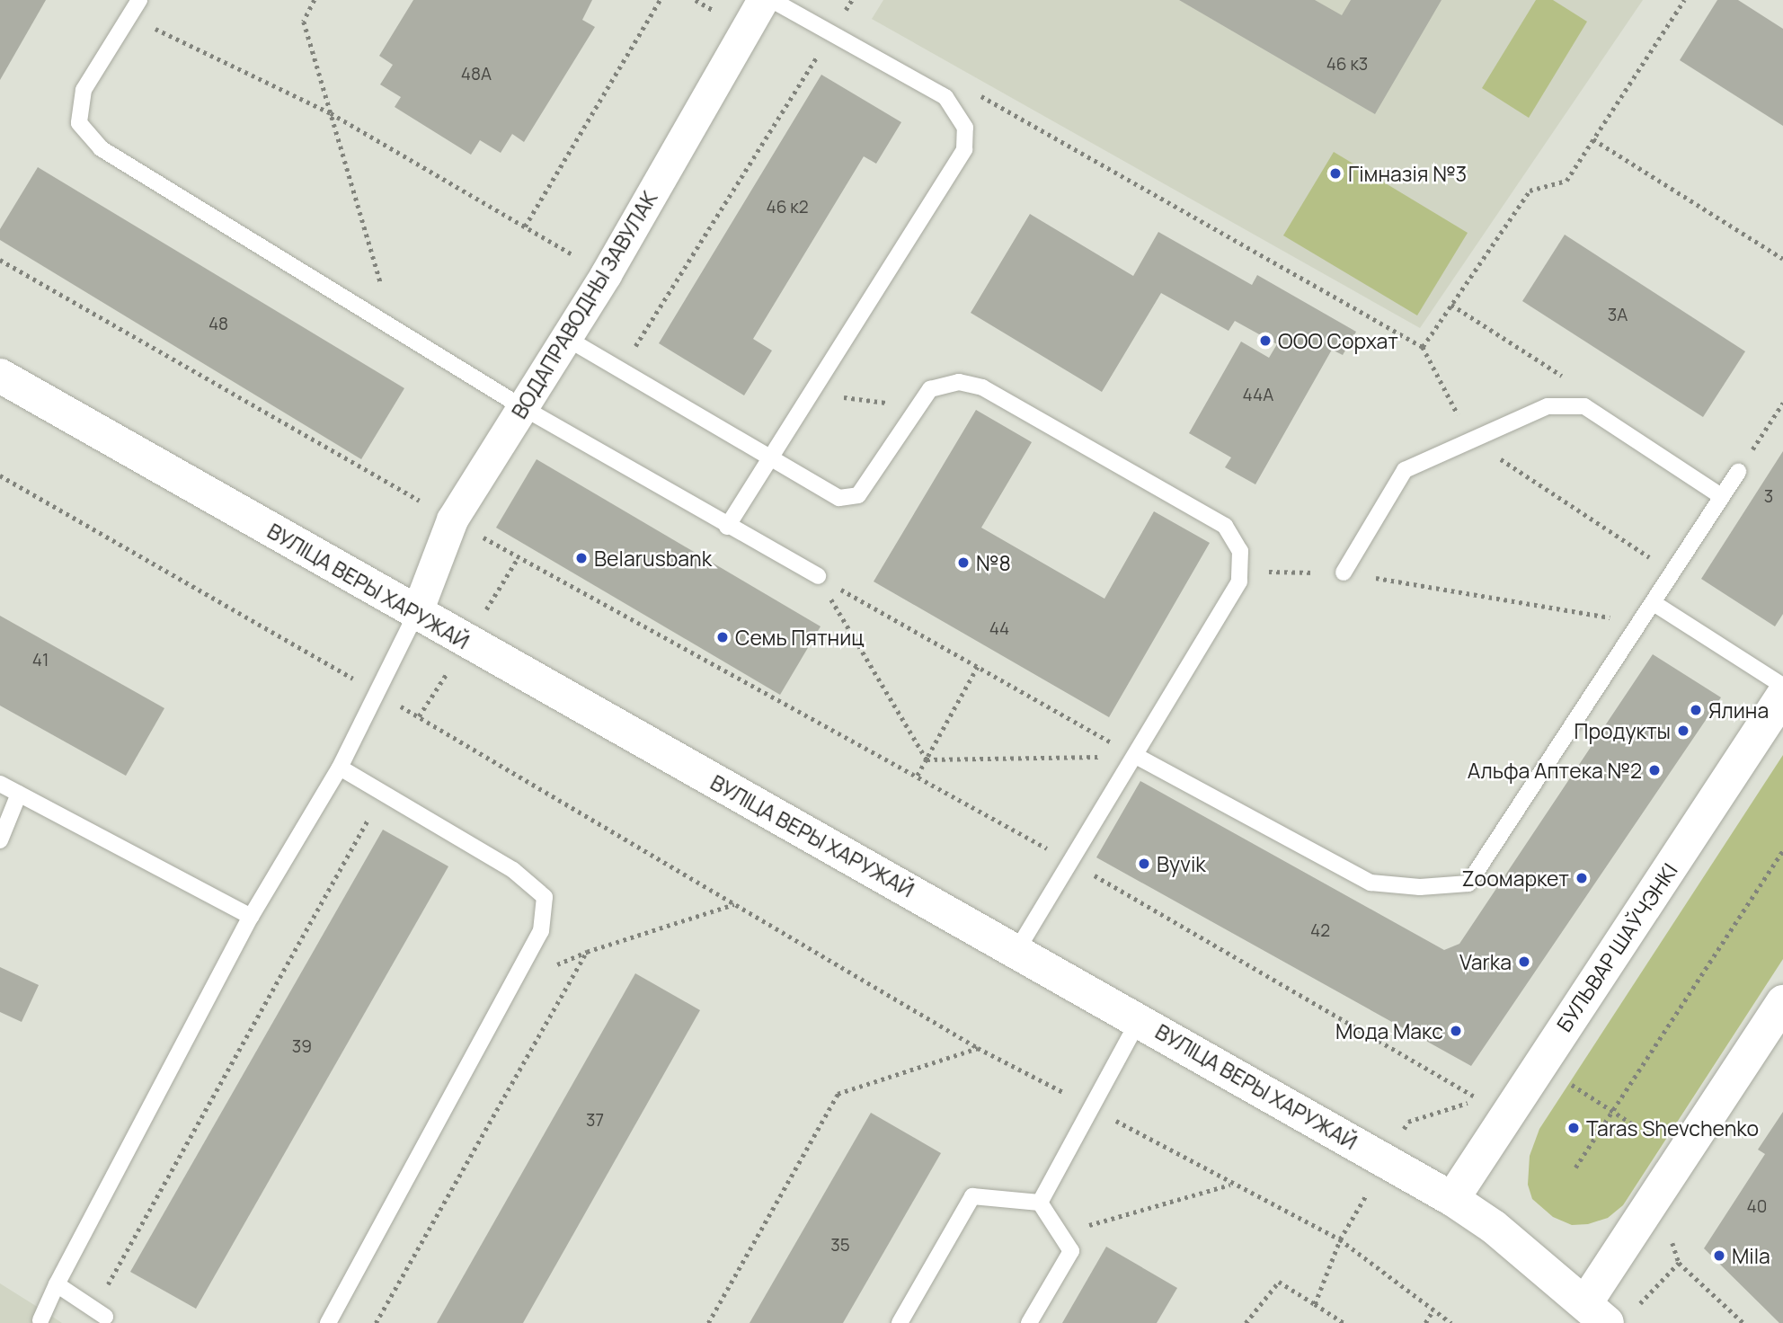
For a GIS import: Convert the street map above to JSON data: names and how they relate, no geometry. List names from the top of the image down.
{
  "streets": {
    "main road": ["ВУЛІЦА ВЕРЫ ХАРУЖАЙ", "БУЛЬВАР ШАЎЧЭНКІ"],
    "street": ["ВОДАПРАВОДНЫ ЗАВУЛАК"]
  },
  "crossings": [
    ["ВОДАПРАВОДНЫ ЗАВУЛАК", "ВУЛІЦА ВЕРЫ ХАРУЖАЙ"],
    ["ВУЛІЦА ВЕРЫ ХАРУЖАЙ", "БУЛЬВАР ШАЎЧЭНКІ"]
  ],
  "places": [
    "Гімназія №3",
    "ООО Сорхат",
    "Belarusbank",
    "№8",
    "Семь Пятниц",
    "Ялина",
    "Продукты",
    "Альфа Аптека №2",
    "Byvik",
    "Zooмаркет",
    "Varka",
    "Мода Макс",
    "Taras Shevchenko",
    "Mila"
  ],
  "house_numbers": [
    "46 к3",
    "48А",
    "46 к2",
    "3А",
    "48",
    "44А",
    "3",
    "44",
    "41",
    "42",
    "39",
    "37",
    "40",
    "35"
  ]
}
